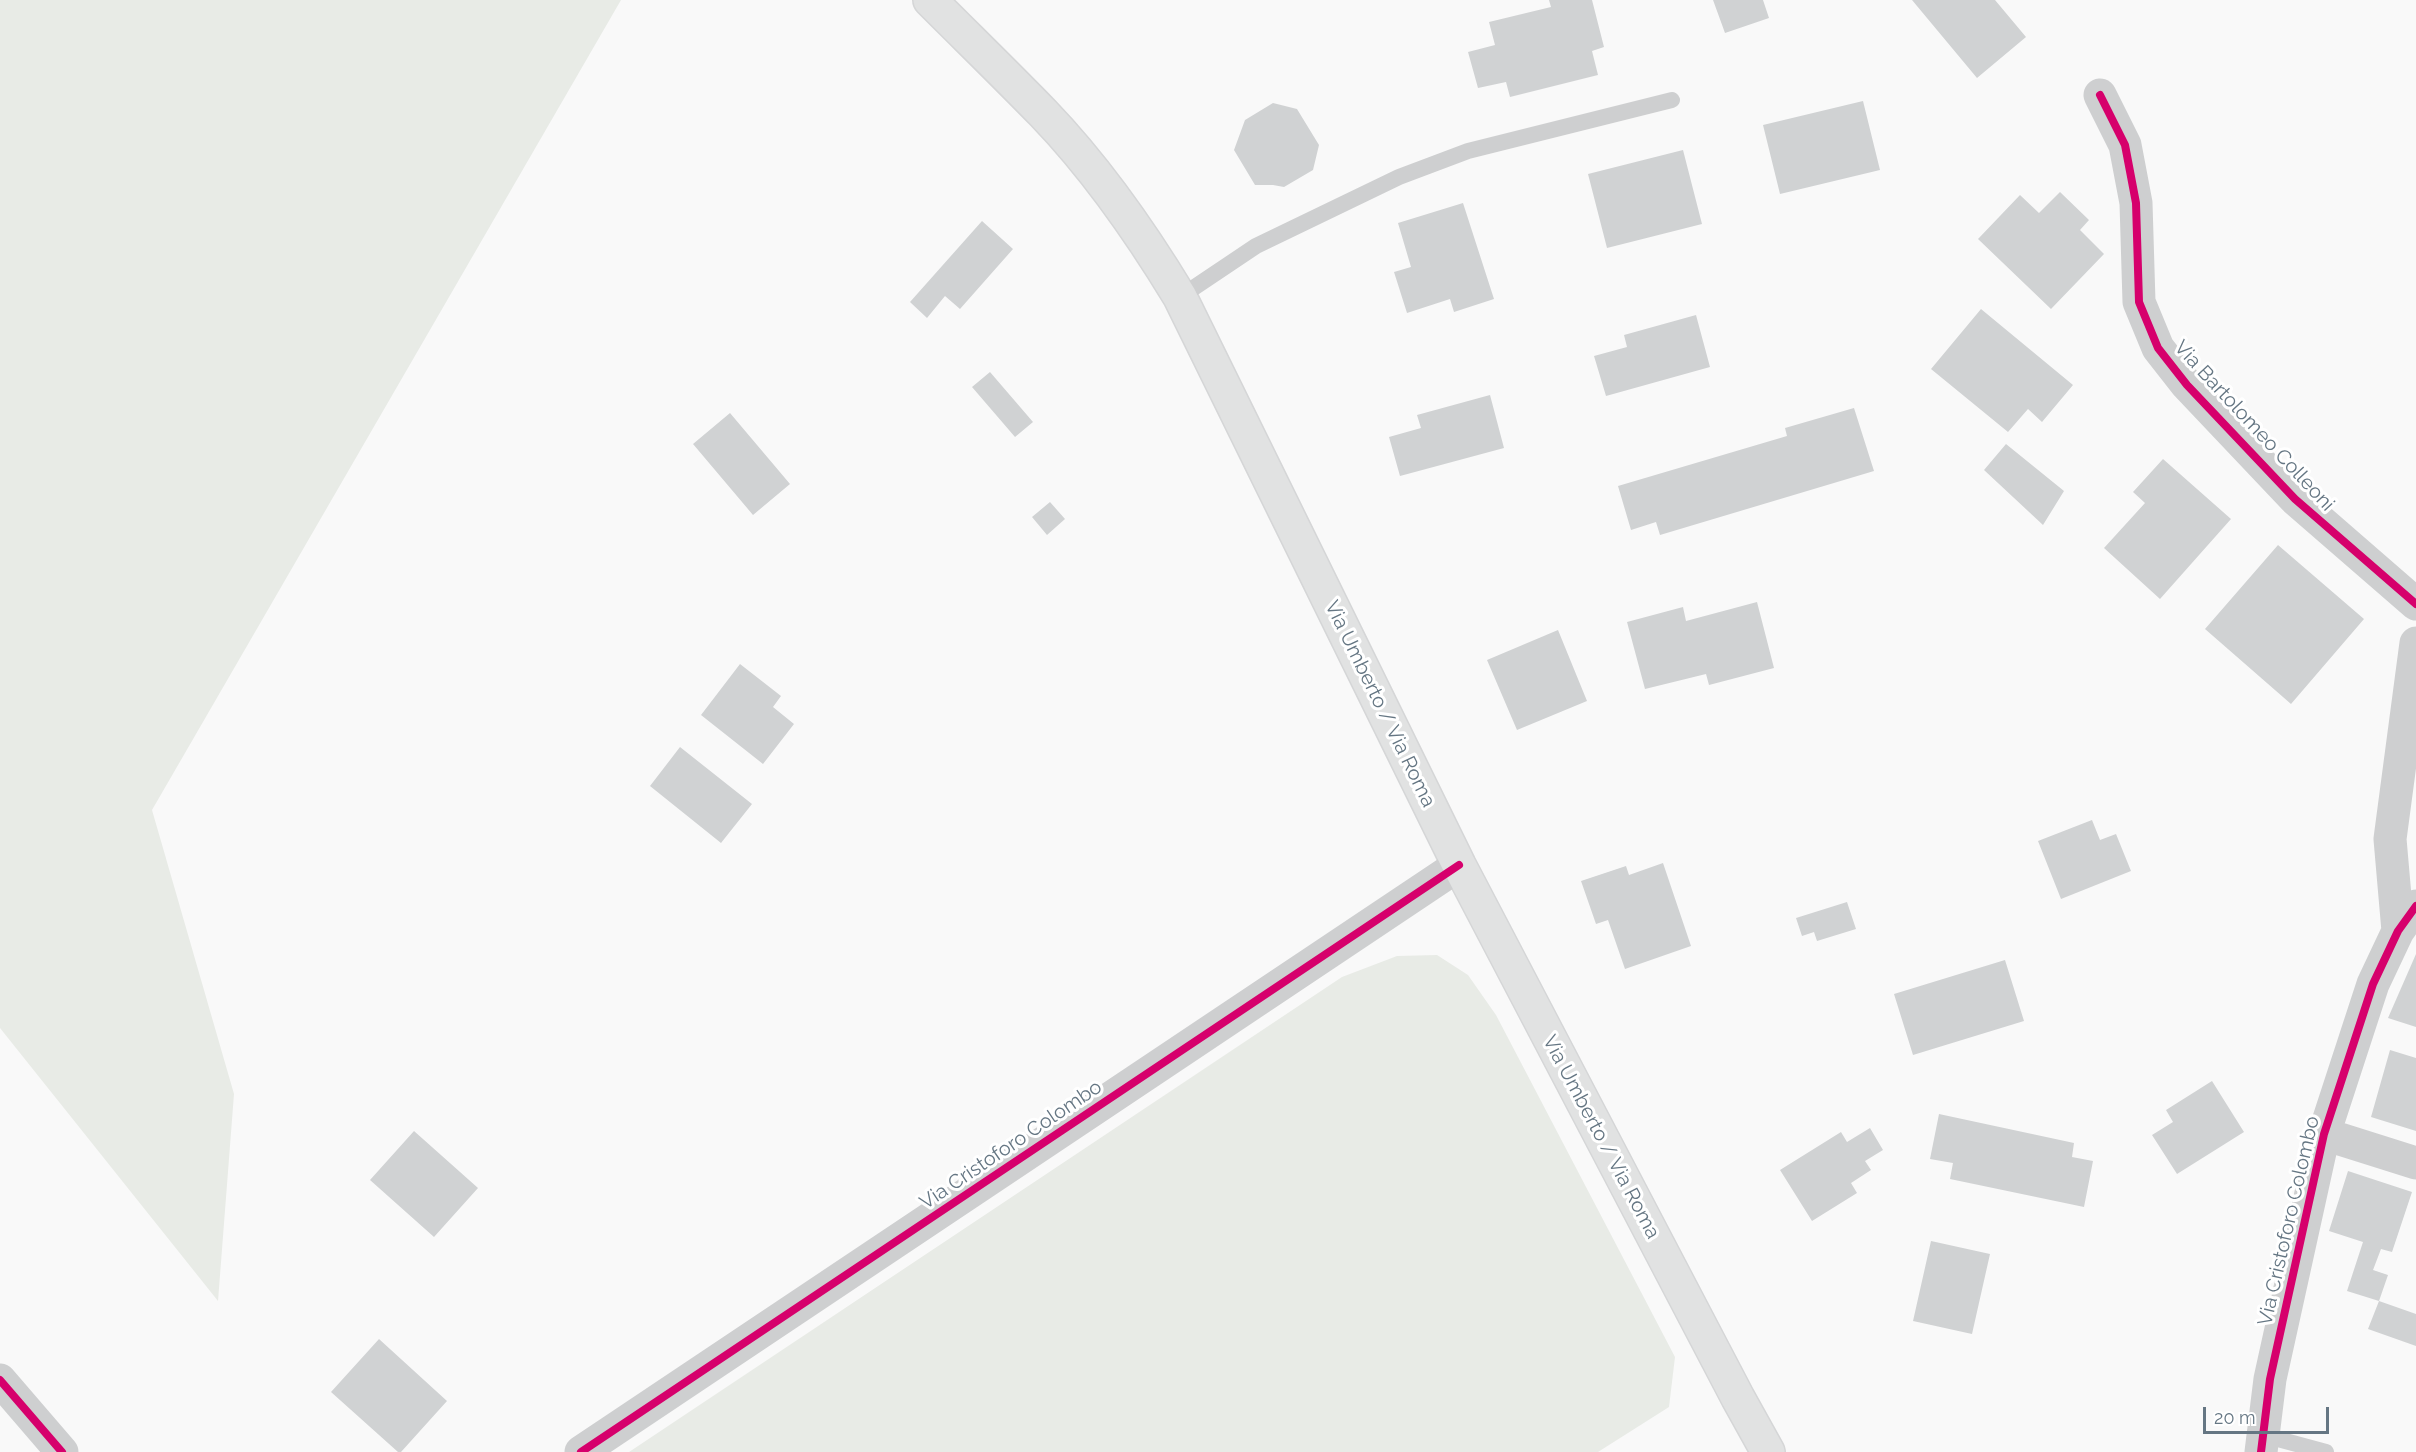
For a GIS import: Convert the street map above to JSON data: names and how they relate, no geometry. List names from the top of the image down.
{
  "streets": {
    "main road": ["Via Umberto / Via Roma"],
    "street": ["Via Bartolomeo Colleoni", "Via Cristoforo Colombo"]
  },
  "crossings": [
    ["Via Umberto / Via Roma", "Via Cristoforo Colombo"]
  ],
  "scale_bar": "20 m"
}
